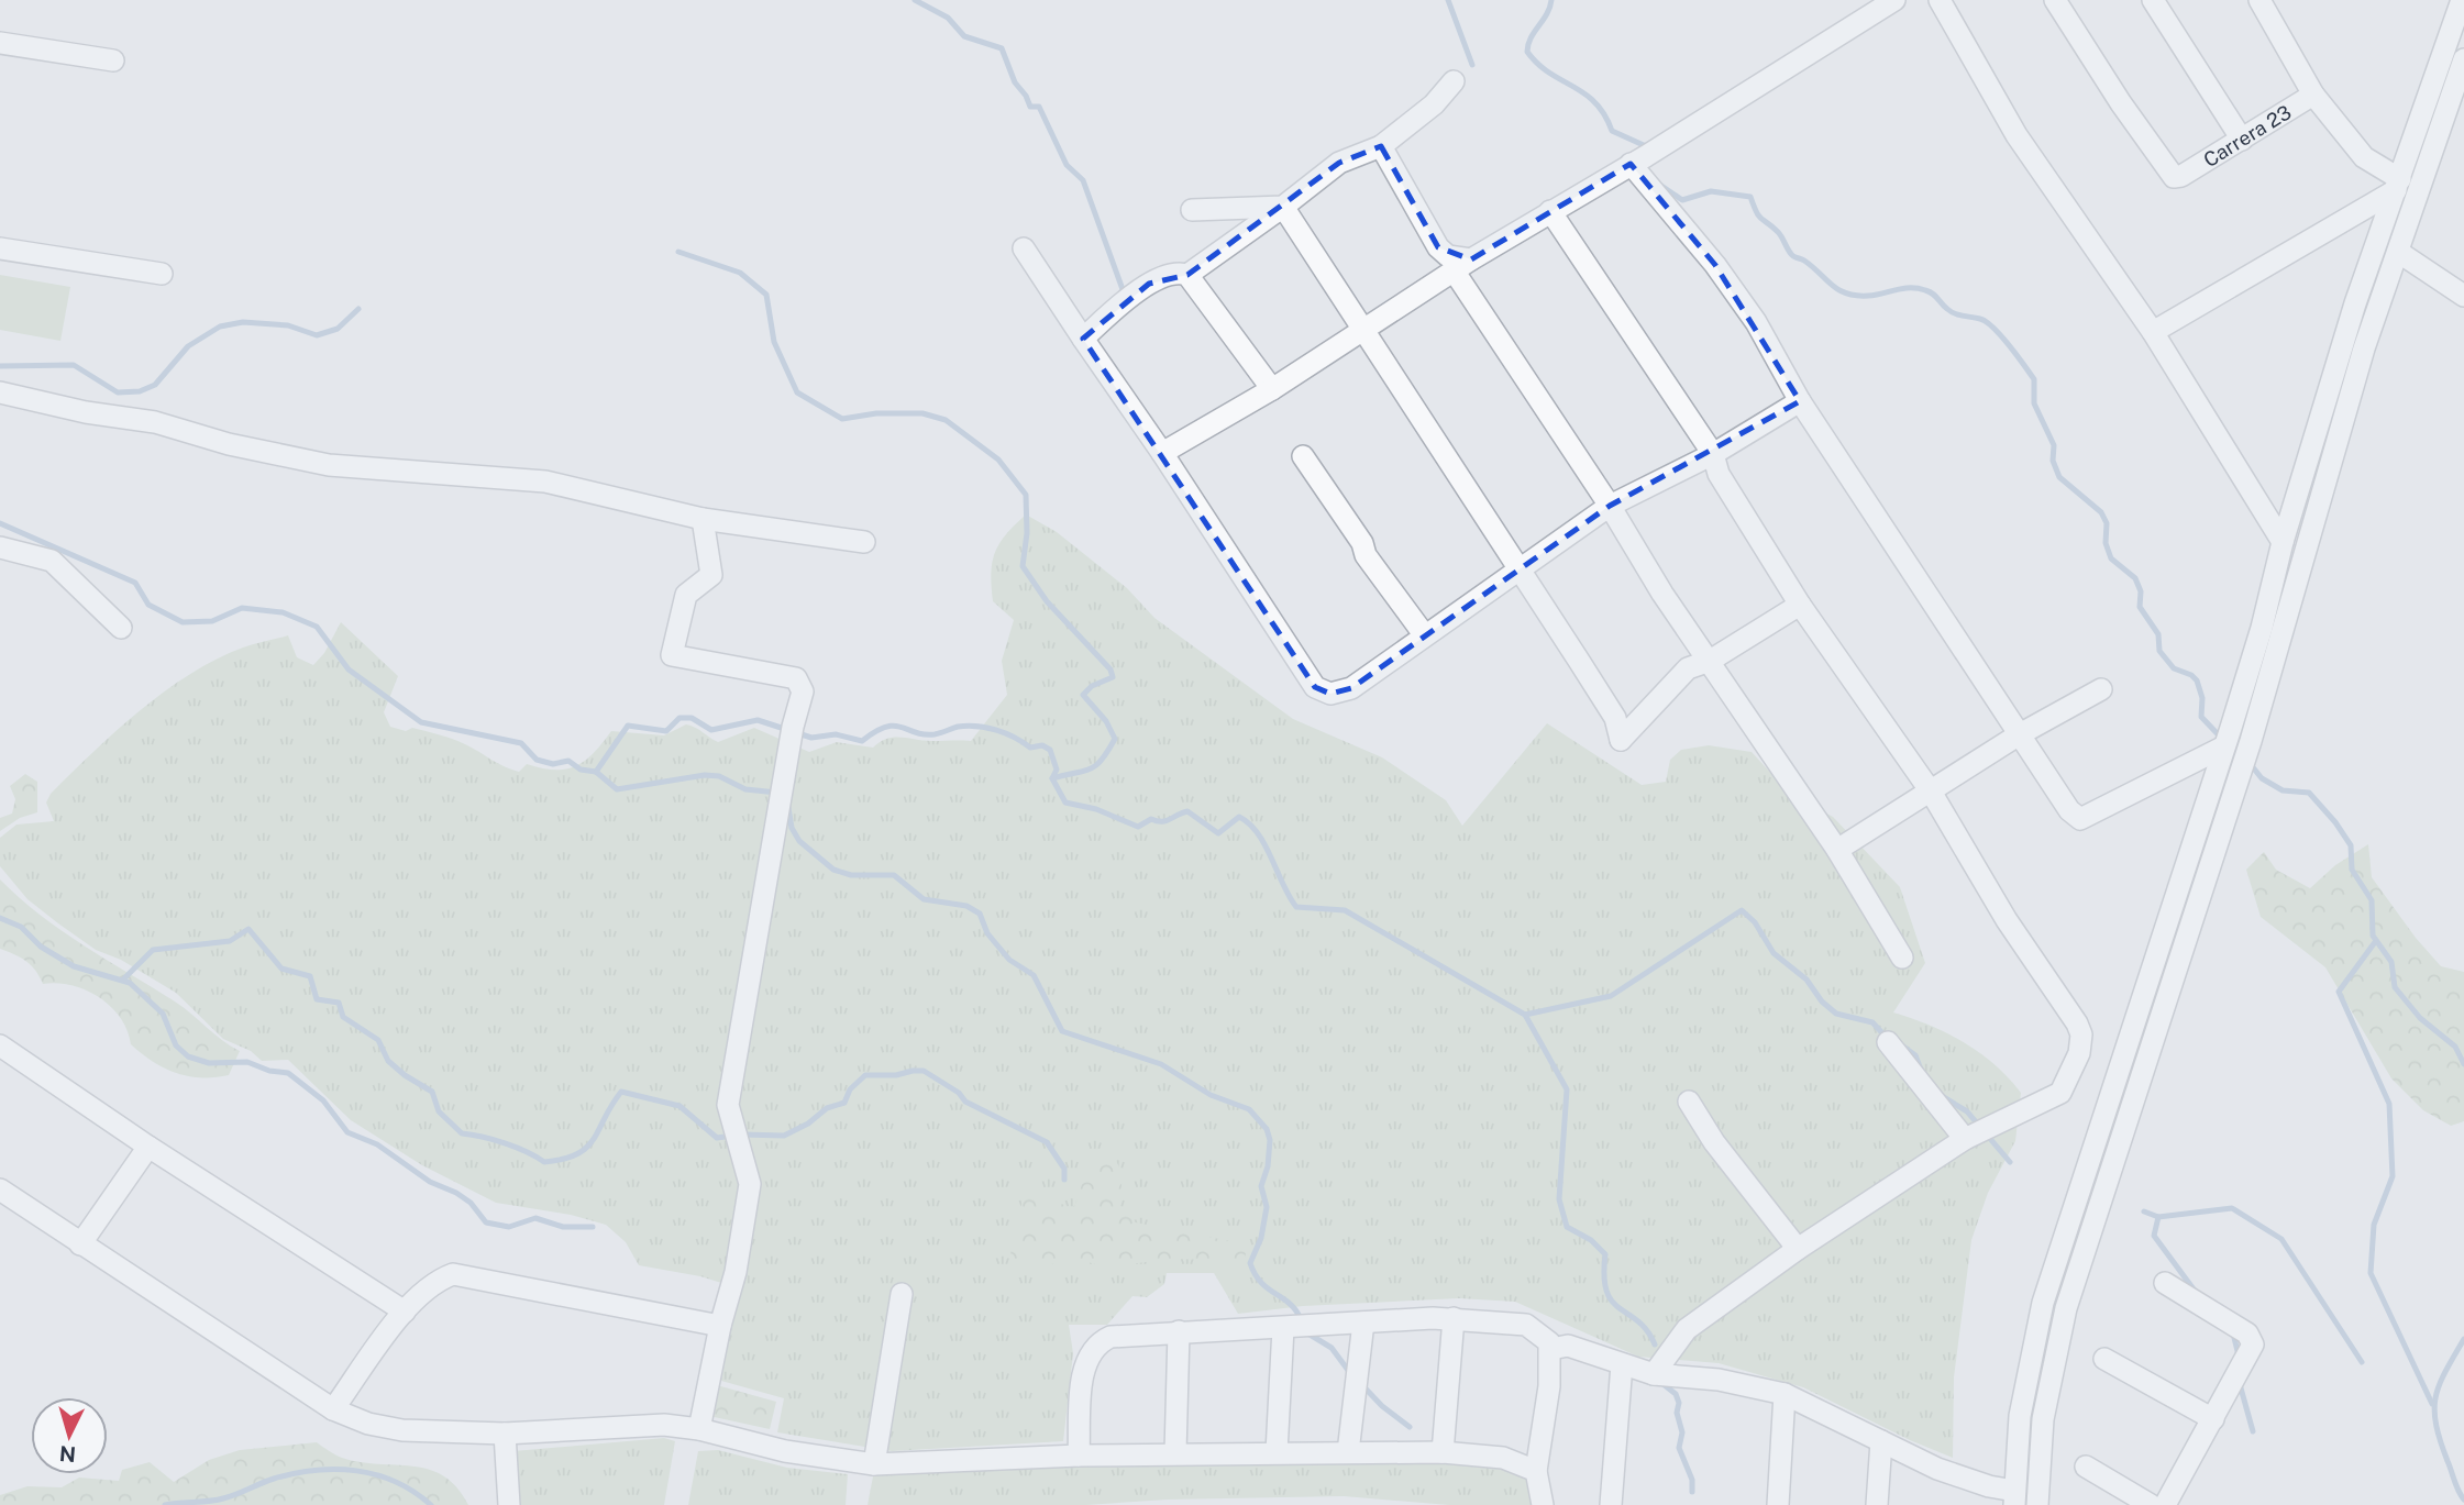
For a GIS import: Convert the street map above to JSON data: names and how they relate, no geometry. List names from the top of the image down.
{
  "streets": {
    "street": ["Carrera 23"]
  },
  "north": "bottom"
}
